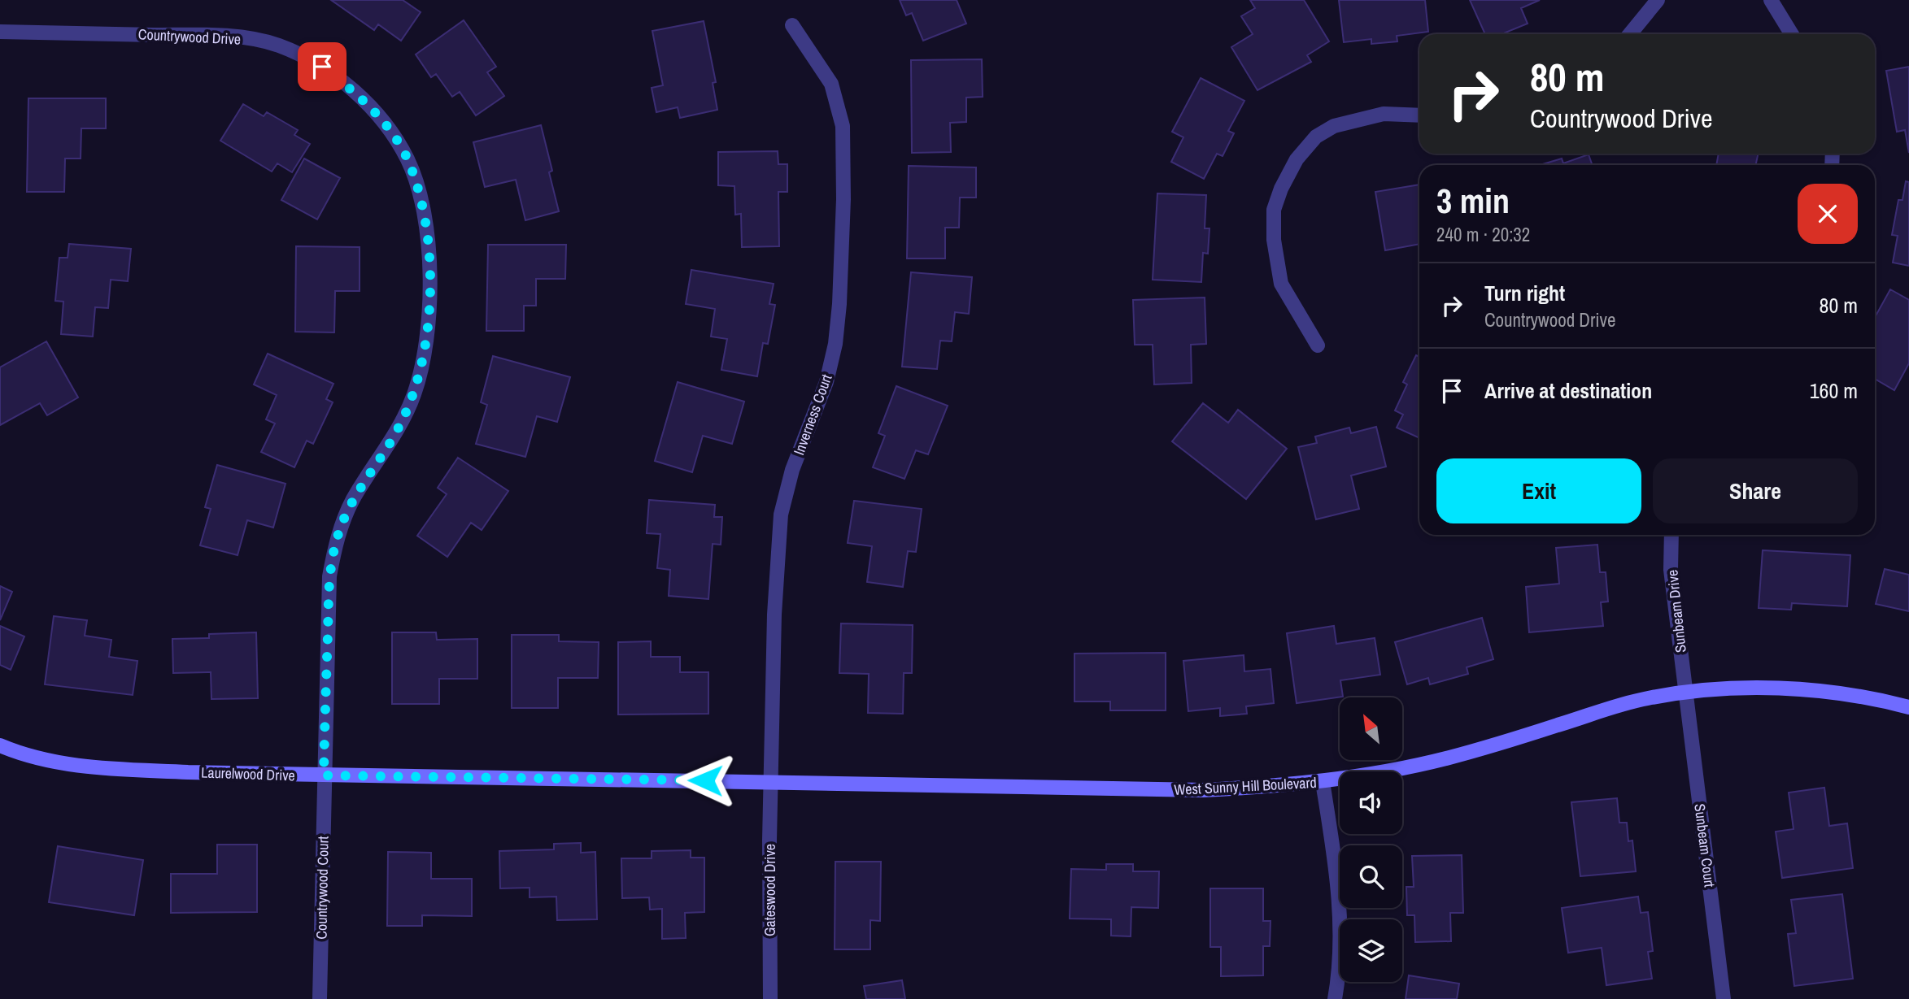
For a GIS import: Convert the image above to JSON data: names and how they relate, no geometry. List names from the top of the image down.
{
  "streets": {
    "street": [
      "Countrywood Drive",
      "Inverness Court",
      "Sunbeam Drive",
      "Laurelwood Drive",
      "West Sunny Hill Boulevard",
      "Sunbeam Court",
      "Countrywood Court",
      "Gateswood Drive"
    ]
  },
  "crossings": [
    ["Countrywood Drive", "Laurelwood Drive"],
    ["Countrywood Drive", "Countrywood Court"],
    ["Inverness Court", "Laurelwood Drive"],
    ["Inverness Court", "West Sunny Hill Boulevard"],
    ["Inverness Court", "Gateswood Drive"],
    ["Sunbeam Drive", "West Sunny Hill Boulevard"],
    ["Sunbeam Drive", "Sunbeam Court"],
    ["Laurelwood Drive", "West Sunny Hill Boulevard"],
    ["Laurelwood Drive", "Countrywood Court"],
    ["Laurelwood Drive", "Gateswood Drive"],
    ["West Sunny Hill Boulevard", "Sunbeam Court"],
    ["West Sunny Hill Boulevard", "Gateswood Drive"]
  ],
  "north": "top left",
  "page": {
    "turn": ["80 m", "Countrywood Drive"],
    "heading": ["3 min", "240 m · 20:32"],
    "list": [
      {
        "name": "Turn right",
        "note": "Countrywood Drive",
        "value": "80 m"
      },
      {
        "name": "Arrive at destination",
        "value": "160 m"
      }
    ],
    "buttons": ["Exit", "Share"]
  }
}
